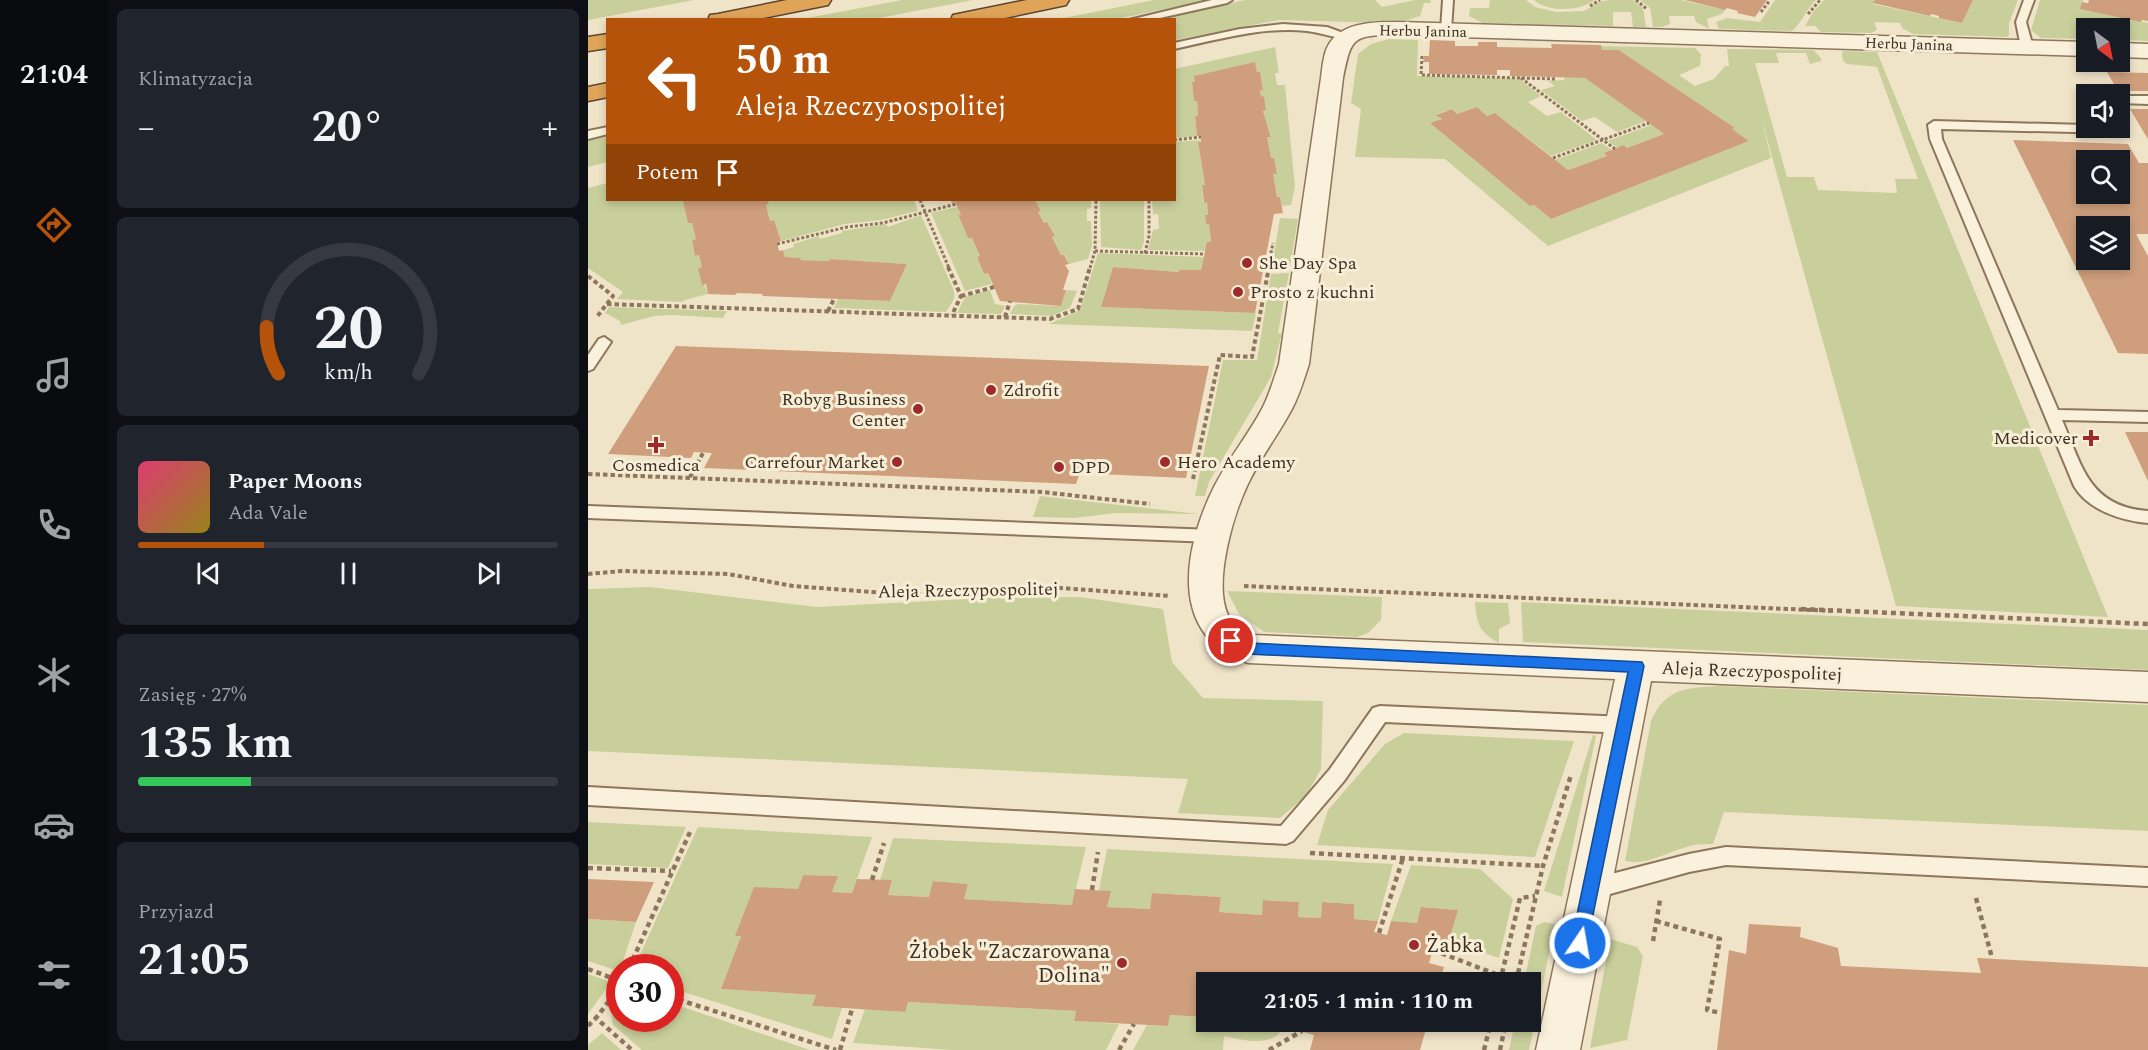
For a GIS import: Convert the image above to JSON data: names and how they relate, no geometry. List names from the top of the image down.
{
  "streets": {
    "street": ["Herbu Janina", "Aleja Rzeczypospolitej"]
  },
  "places": {
    "other": [
      "She Day Spa",
      "Prosto z kuchni",
      "Zdrofit",
      "Robyg Business Center",
      "Carrefour Market",
      "Hero Academy",
      "DPD",
      "Żabka",
      "Żłobek \"Zaczarowana Dolina\""
    ],
    "health": ["Medicover", "Cosmedica"]
  },
  "north": "bottom right",
  "page": {
    "tabs": "21:04",
    "tile": [
      "Klimatyzacja",
      ["Zasięg · 27%", "135 km"],
      ["Przyjazd", "21:05"]
    ],
    "turn": ["50 m", "Aleja Rzeczypospolitej"],
    "heat": ["−", "20°", "+"],
    "then": "Potem",
    "song": ["Paper Moons", "Ada Vale"],
    "limit": "30",
    "trip": "21:05 · 1 min · 110 m",
    "gauge": ["20", "km/h"]
  }
}
